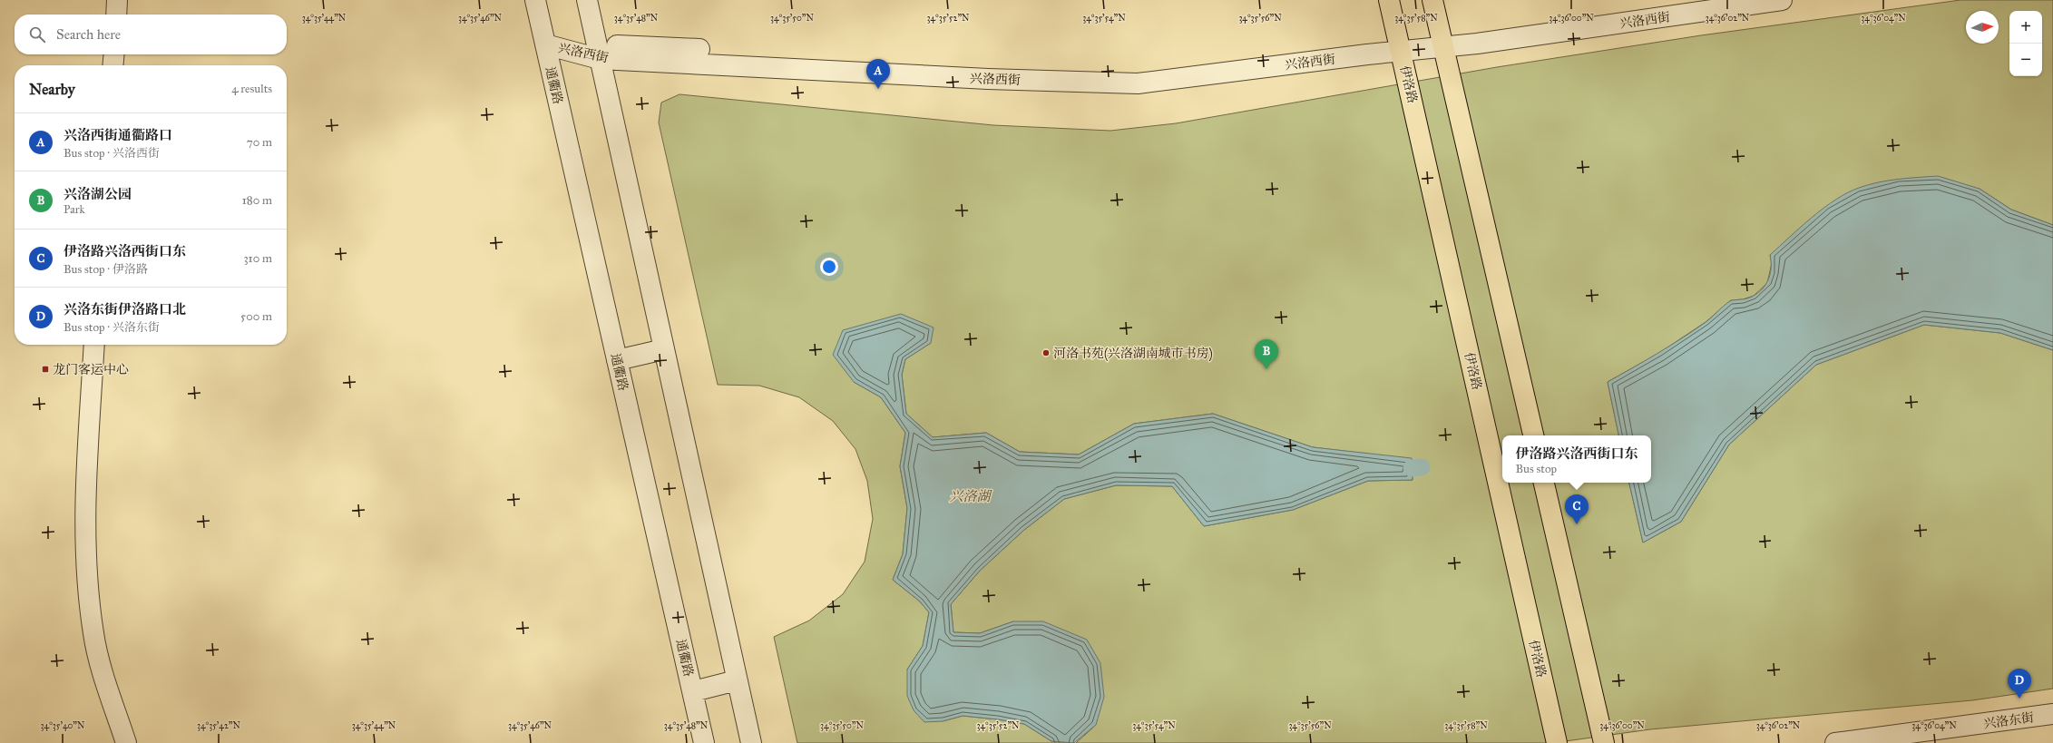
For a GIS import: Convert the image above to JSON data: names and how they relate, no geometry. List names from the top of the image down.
{
  "streets": {
    "main road": ["伊洛路"],
    "street": ["兴洛西街", "通衢路", "兴洛东街"]
  },
  "crossings": [
    ["兴洛西街", "伊洛路"],
    ["兴洛西街", "通衢路"]
  ],
  "water": ["兴洛湖"],
  "places": {
    "other": ["河洛书苑(兴洛湖南城市书房)"],
    "transit": ["龙门客运中心"]
  },
  "north": "right",
  "page": {
    "map_buttons": ["+", "−"],
    "search": "Search here",
    "pins": [
      "A",
      "B",
      "C",
      "D"
    ],
    "heading": ["Nearby", "4 results"],
    "list": [
      {
        "mark": "A",
        "name": "兴洛西街通衢路口",
        "note": "Bus stop · 兴洛西街",
        "value": "70 m"
      },
      {
        "mark": "B",
        "name": "兴洛湖公园",
        "note": "Park",
        "value": "180 m"
      },
      {
        "mark": "C",
        "name": "伊洛路兴洛西街口东",
        "note": "Bus stop · 伊洛路",
        "value": "310 m"
      },
      {
        "mark": "D",
        "name": "兴洛东街伊洛路口北",
        "note": "Bus stop · 兴洛东街",
        "value": "500 m"
      }
    ],
    "popup": ["伊洛路兴洛西街口东", "Bus stop"]
  },
  "coordinates": [
    "34°35'44\"N",
    "34°35'46\"N",
    "34°35'48\"N",
    "34°35'50\"N",
    "34°35'52\"N",
    "34°35'54\"N",
    "34°35'56\"N",
    "34°35'58\"N",
    "34°36'00\"N",
    "34°36'02\"N",
    "34°36'04\"N",
    "34°35'40\"N",
    "34°35'42\"N"
  ]
}
